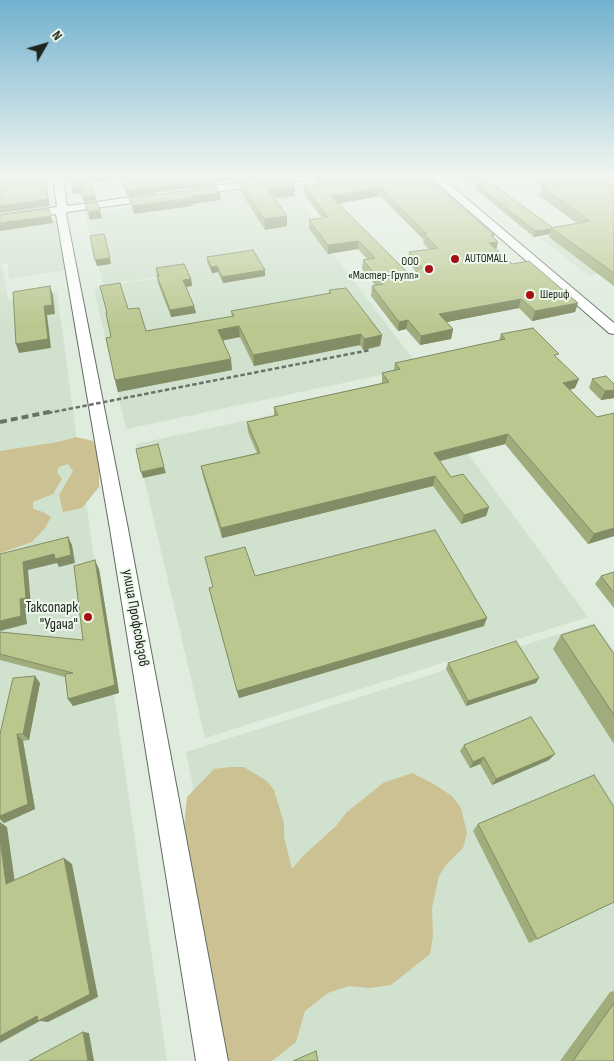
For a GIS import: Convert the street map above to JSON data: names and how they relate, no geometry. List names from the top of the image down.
{
  "streets": {
    "street": ["улица Профсоюзов"]
  },
  "places": [
    "AUTOMALL",
    "ООО «Мастер-Групп»",
    "Шериф",
    "Таксопарк \"Удача\""
  ],
  "north": "top right"
}
